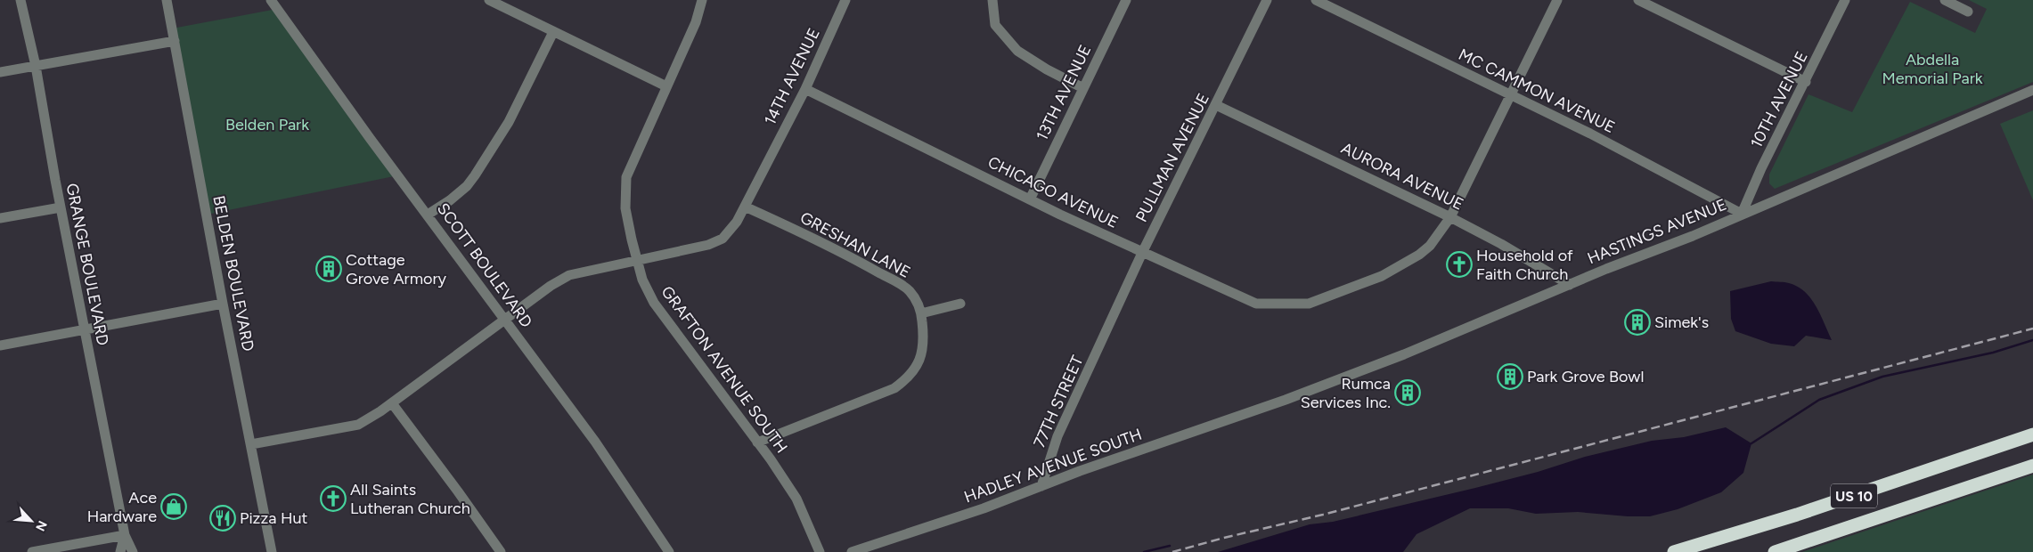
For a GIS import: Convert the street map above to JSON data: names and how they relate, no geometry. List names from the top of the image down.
{
  "streets": {
    "highway": ["US 10"],
    "street": [
      "14TH AVENUE",
      "MC CAMMON AVENUE",
      "13TH AVENUE",
      "10TH AVENUE",
      "PULLMAN AVENUE",
      "AURORA AVENUE",
      "CHICAGO AVENUE",
      "HASTINGS AVENUE",
      "GRESHAN LANE",
      "GRANGE BOULEVARD",
      "SCOTT BOULEVARD",
      "BELDEN BOULEVARD",
      "GRAFTON AVENUE SOUTH",
      "77TH STREET",
      "HADLEY AVENUE SOUTH"
    ]
  },
  "crossings": [
    ["14TH AVENUE", "CHICAGO AVENUE"],
    ["14TH AVENUE", "GRESHAN LANE"],
    ["14TH AVENUE", "SCOTT BOULEVARD"],
    ["14TH AVENUE", "BELDEN BOULEVARD"],
    ["14TH AVENUE", "GRAFTON AVENUE SOUTH"],
    ["MC CAMMON AVENUE", "10TH AVENUE"],
    ["MC CAMMON AVENUE", "CHICAGO AVENUE"],
    ["MC CAMMON AVENUE", "HASTINGS AVENUE"],
    ["13TH AVENUE", "CHICAGO AVENUE"],
    ["10TH AVENUE", "HASTINGS AVENUE"],
    ["PULLMAN AVENUE", "AURORA AVENUE"],
    ["PULLMAN AVENUE", "CHICAGO AVENUE"],
    ["PULLMAN AVENUE", "77TH STREET"],
    ["AURORA AVENUE", "CHICAGO AVENUE"],
    ["AURORA AVENUE", "HASTINGS AVENUE"],
    ["HASTINGS AVENUE", "HADLEY AVENUE SOUTH"],
    ["GRESHAN LANE", "GRAFTON AVENUE SOUTH"],
    ["77TH STREET", "HADLEY AVENUE SOUTH"]
  ],
  "parks": ["Abdella Memorial Park", "Belden Park"],
  "places": {
    "church": ["Household of Faith Church", "All Saints Lutheran Church"],
    "building": [
      "Cottage Grove Armory",
      "Simek's",
      "Park Grove Bowl",
      "Rumca Services Inc."
    ],
    "shop": ["Ace Hardware"],
    "restaurant": ["Pizza Hut"]
  },
  "north": "bottom right"
}
